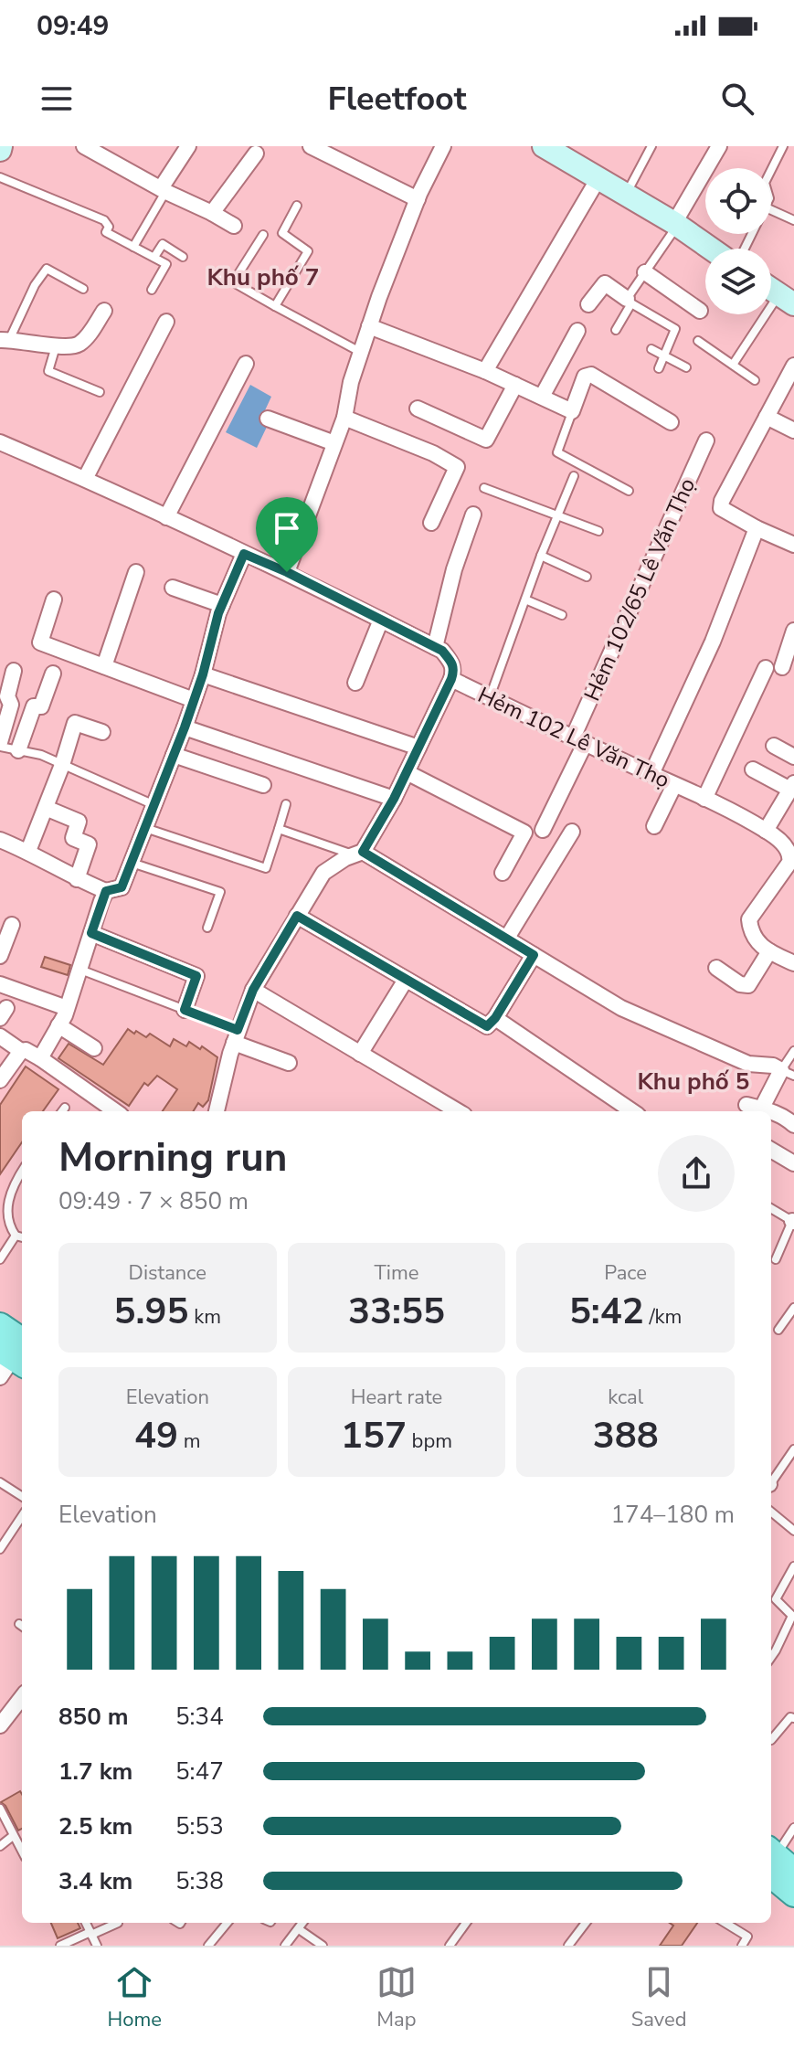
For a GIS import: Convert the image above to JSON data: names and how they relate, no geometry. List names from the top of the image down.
{
  "streets": {
    "street": ["Hẻm 102/65 Lê Văn Thọ", "Hẻm 102 Lê Văn Thọ"]
  },
  "crossings": [
    ["Hẻm 102/65 Lê Văn Thọ", "Hẻm 102 Lê Văn Thọ"]
  ],
  "districts": ["Khu phố 7", "Khu phố 5"],
  "page": {
    "status": "09:49",
    "header": "Fleetfoot",
    "heading": ["Morning run", "09:49 · 7 × 850 m"],
    "stats": [
      ["Distance", "5.95 km"],
      ["Time", "33:55"],
      ["Pace", "5:42 /km"],
      ["Elevation", "49 m"],
      ["Heart rate", "157 bpm"],
      ["kcal", "388"]
    ],
    "chart": ["Elevation", "174–180 m"],
    "list": [
      {
        "name": "850 m",
        "note": "5:34"
      },
      {
        "name": "1.7 km",
        "note": "5:47"
      },
      {
        "name": "2.5 km",
        "note": "5:53"
      },
      {
        "name": "3.4 km",
        "note": "5:38"
      }
    ],
    "tabs": ["Home", "Map", "Saved"]
  }
}
